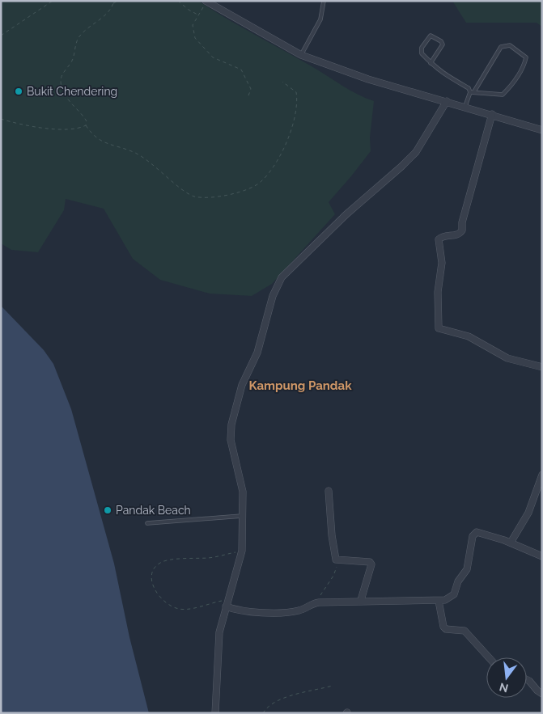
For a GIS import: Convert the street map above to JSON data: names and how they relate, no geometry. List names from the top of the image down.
{
  "districts": ["Kampung Pandak"],
  "places": ["Bukit Chendering", "Pandak Beach"],
  "north": "bottom"
}
